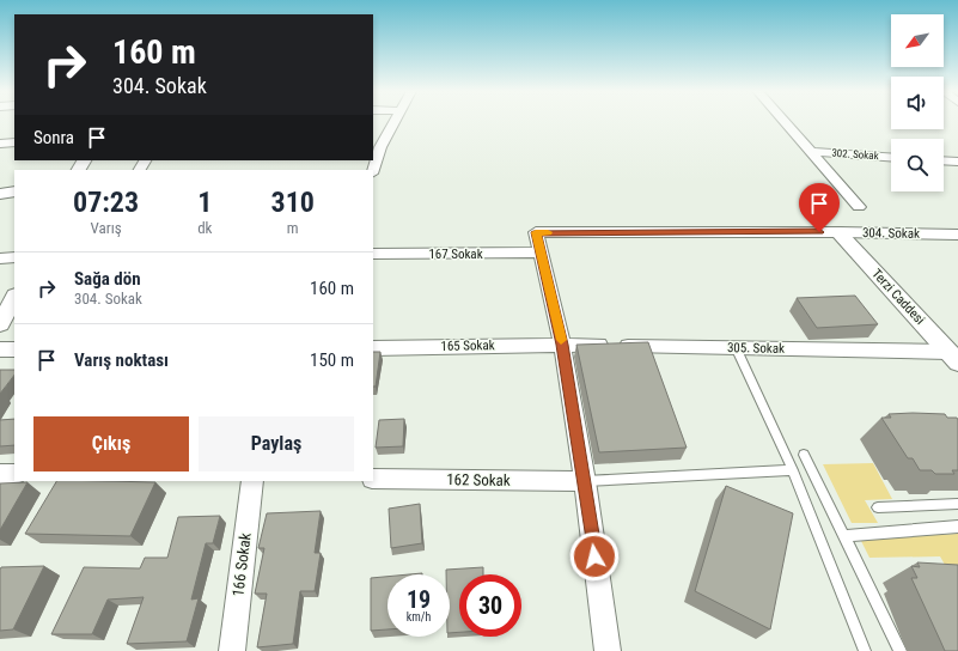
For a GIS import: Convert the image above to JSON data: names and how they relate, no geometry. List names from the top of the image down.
{
  "streets": {
    "street": [
      "302. Sokak",
      "304. Sokak",
      "167 Sokak",
      "Terzi Caddesi",
      "165 Sokak",
      "305. Sokak",
      "162 Sokak",
      "166 Sokak"
    ]
  },
  "crossings": [
    ["304. Sokak", "167 Sokak"],
    ["304. Sokak", "Terzi Caddesi"],
    ["Terzi Caddesi", "305. Sokak"],
    ["165 Sokak", "305. Sokak"]
  ],
  "north": "bottom left",
  "page": {
    "turn": ["160 m", "304. Sokak"],
    "then": "Sonra",
    "eta": [
      "07:23",
      "Varış",
      "1",
      "dk",
      "310",
      "m"
    ],
    "list": [
      {
        "name": "Sağa dön",
        "note": "304. Sokak",
        "value": "160 m"
      },
      {
        "name": "Varış noktası",
        "value": "150 m"
      }
    ],
    "buttons": ["Çıkış", "Paylaş"],
    "speed": "19 km/h",
    "limit": "30"
  }
}
